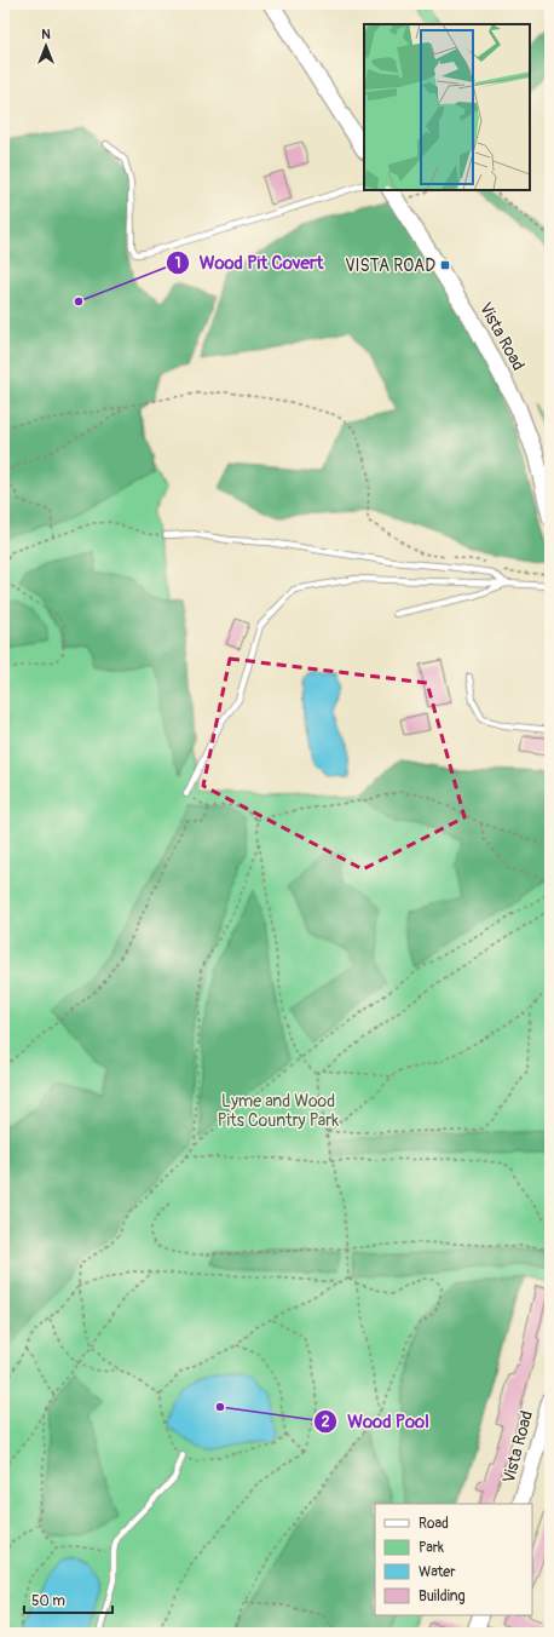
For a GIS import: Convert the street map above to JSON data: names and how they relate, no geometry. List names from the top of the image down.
{
  "streets": {
    "main road": ["Vista Road"]
  },
  "parks": ["Lyme and Wood Pits Country Park"],
  "places": {
    "transit": ["VISTA ROAD"],
    "other": ["Wood Pit Covert", "Wood Pool"]
  },
  "legend": [
    "Road",
    "Park",
    "Water",
    "Building"
  ],
  "scale_bar": "50 m",
  "north": "top"
}
